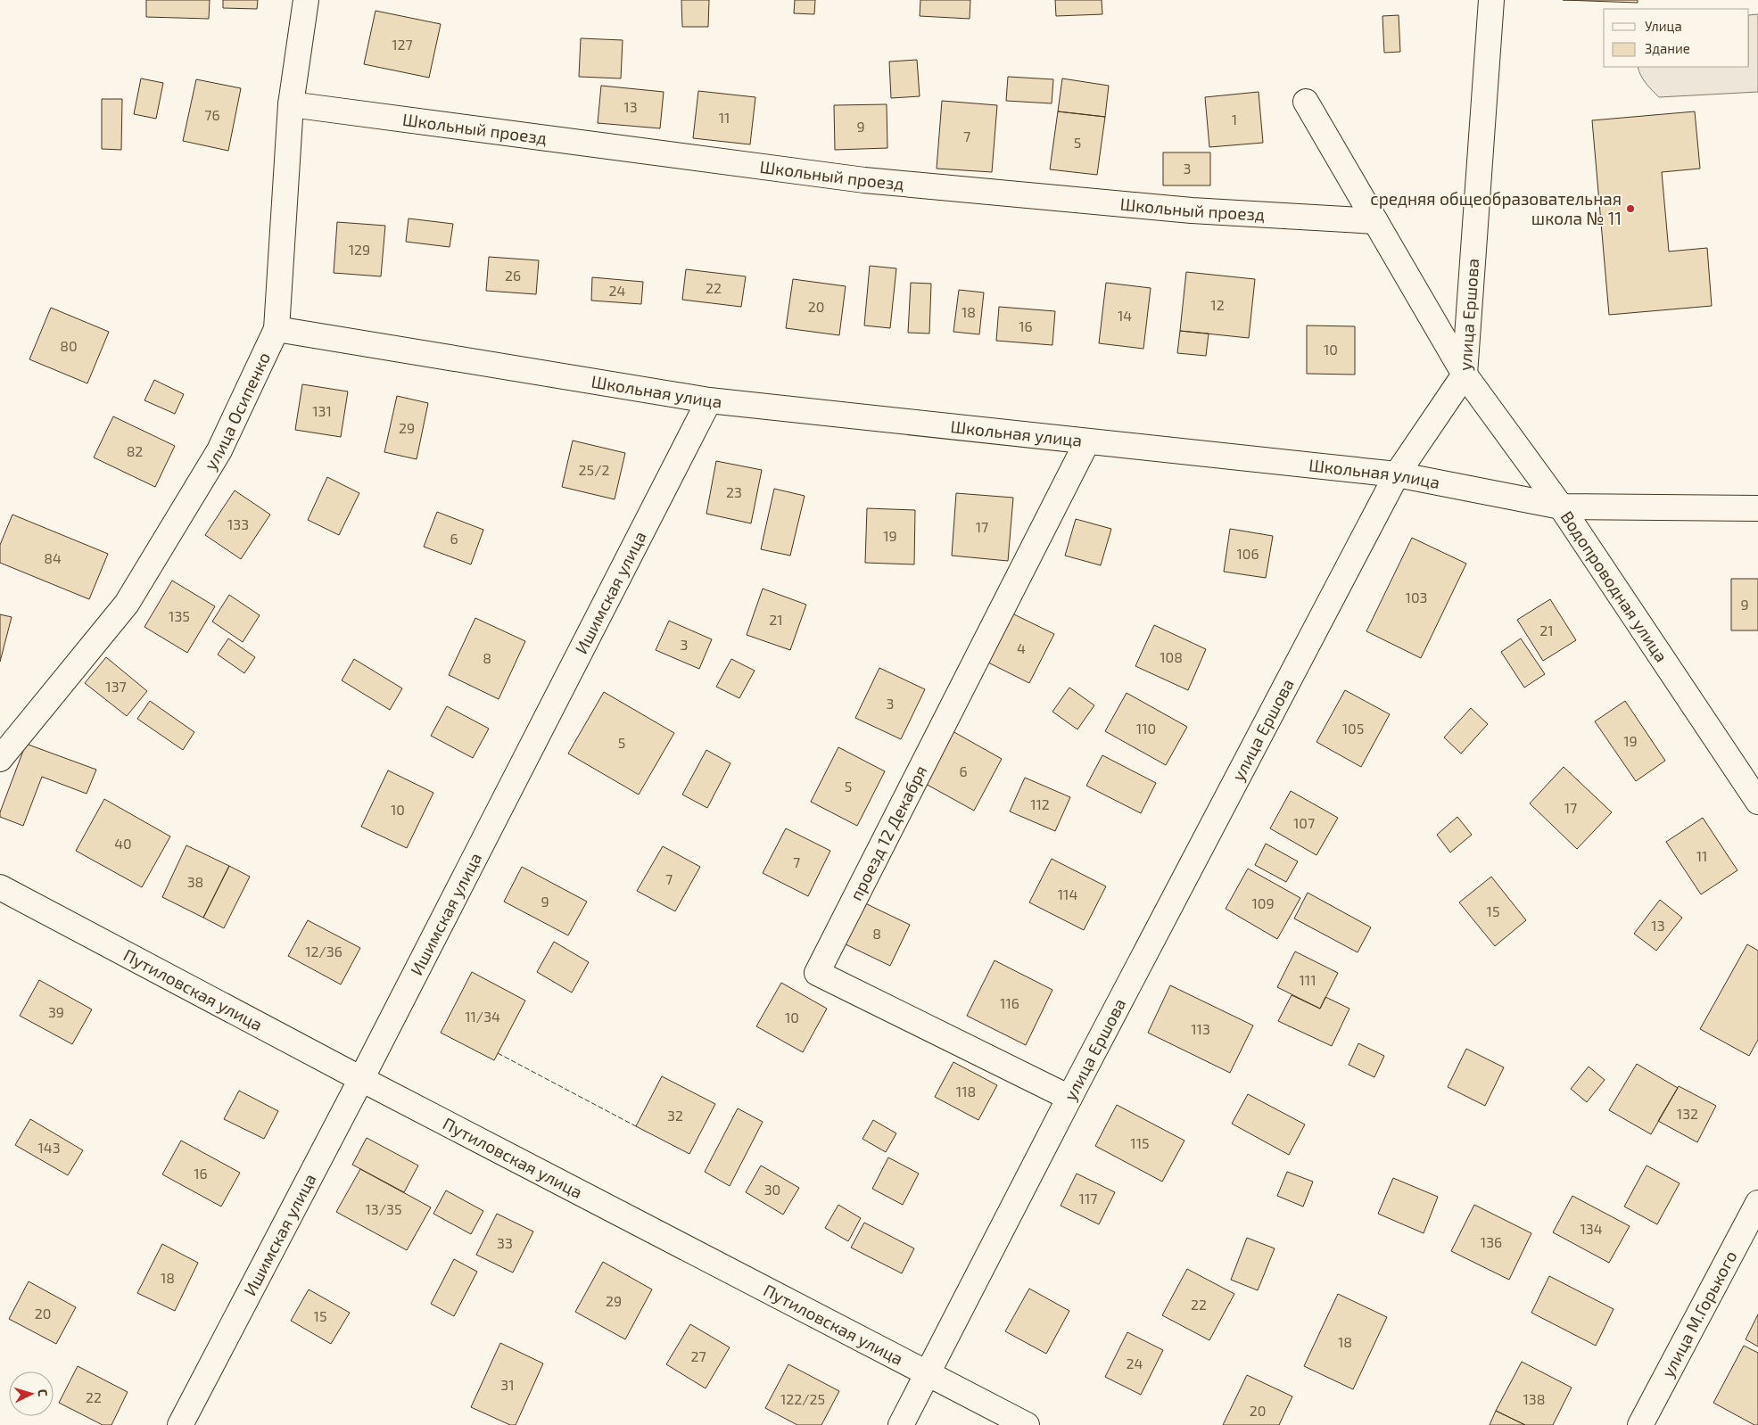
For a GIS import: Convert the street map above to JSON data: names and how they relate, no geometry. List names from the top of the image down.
{
  "streets": {
    "street": [
      "Школьный проезд",
      "улица Ершова",
      "Школьная улица",
      "улица Осипенко",
      "Водопроводная улица",
      "Ишимская улица",
      "проезд 12 Декабря",
      "Путиловская улица",
      "улица М.Горького"
    ]
  },
  "crossings": [
    ["Школьный проезд", "улица Осипенко"],
    ["Школьный проезд", "Водопроводная улица"],
    ["улица Ершова", "Школьная улица"],
    ["улица Ершова", "Водопроводная улица"],
    ["улица Ершова", "проезд 12 Декабря"],
    ["улица Ершова", "Путиловская улица"],
    ["Школьная улица", "улица Осипенко"],
    ["Школьная улица", "Водопроводная улица"],
    ["Школьная улица", "Ишимская улица"],
    ["Школьная улица", "проезд 12 Декабря"],
    ["Ишимская улица", "Путиловская улица"]
  ],
  "places": ["средняя общеобразовательная школа № 11"],
  "house_numbers": [
    "127",
    "13",
    "76",
    "11",
    "1",
    "9",
    "7",
    "5",
    "3",
    "129",
    "26",
    "22",
    "24",
    "12",
    "20",
    "18",
    "14",
    "16",
    "80",
    "10",
    "131",
    "29",
    "82",
    "25/2",
    "23",
    "133",
    "17",
    "19",
    "6",
    "106",
    "84",
    "103",
    "9",
    "135",
    "21",
    "21",
    "3",
    "4",
    "108",
    "8",
    "137",
    "3",
    "110",
    "105",
    "19",
    "5",
    "6",
    "5",
    "112",
    "17",
    "10",
    "107",
    "40",
    "11",
    "7",
    "7",
    "38",
    "114",
    "9",
    "109",
    "15",
    "13",
    "8",
    "12/36",
    "111",
    "116",
    "39",
    "11/34",
    "10",
    "113",
    "118",
    "132",
    "32",
    "115",
    "143",
    "16",
    "30",
    "117",
    "13/35",
    "134",
    "136",
    "33",
    "18",
    "29",
    "22",
    "20",
    "15",
    "18",
    "27",
    "24",
    "31",
    "22",
    "122/25",
    "138",
    "20"
  ],
  "legend": ["Улица", "Здание"],
  "north": "right"
}
